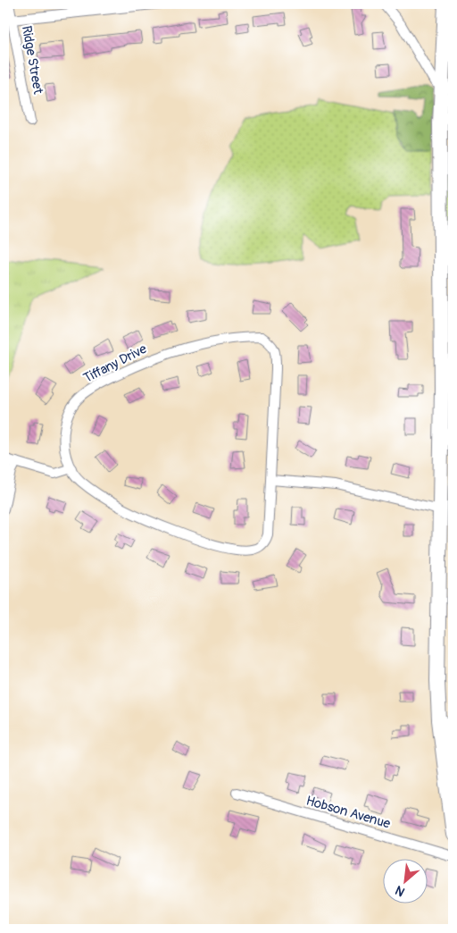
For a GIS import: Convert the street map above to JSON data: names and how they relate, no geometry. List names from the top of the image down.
{
  "streets": {
    "street": ["Ridge Street", "Tiffany Drive", "Hobson Avenue"]
  },
  "north": "bottom left"
}
